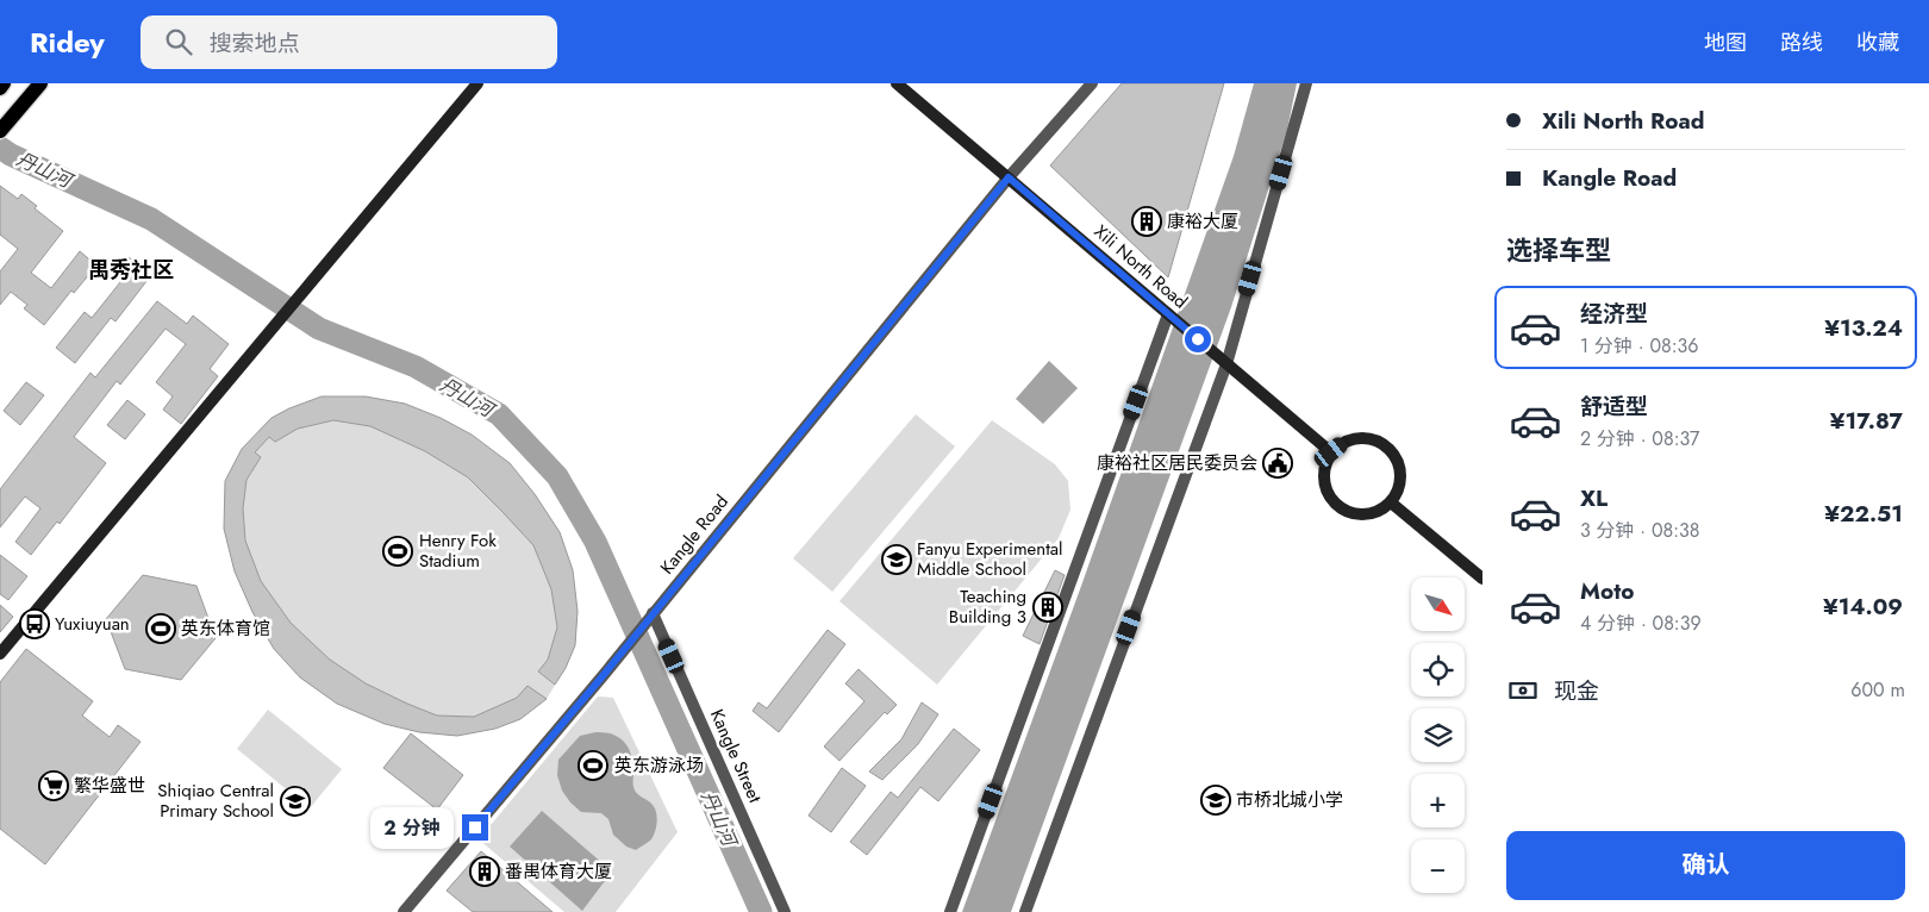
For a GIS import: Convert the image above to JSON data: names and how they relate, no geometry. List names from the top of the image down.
{
  "streets": {
    "street": ["Xili North Road", "Kangle Road", "Kangle Street"]
  },
  "crossings": [
    ["Xili North Road", "Kangle Road"],
    ["Kangle Road", "Kangle Street"]
  ],
  "districts": ["禺秀社区"],
  "water": ["丹山河"],
  "places": {
    "building": ["康裕大厦", "Teaching Building 3", "番禺体育大厦"],
    "public building": ["康裕社区居民委员会"],
    "sports": ["Henry Fok Stadium", "英东体育馆", "英东游泳场"],
    "school or university": ["Fanyu Experimental Middle School", "市桥北城小学", "Shiqiao Central Primary School"],
    "bus stop": ["Yuxiuyuan"],
    "supermarket": ["繁华盛世"]
  },
  "north": "bottom right",
  "page": {
    "header": "Ridey",
    "search": "搜索地点",
    "nav": ["地图", "路线", "收藏"],
    "banner": ["Xili North Road", "Kangle Road"],
    "heading": "选择车型",
    "list": [
      {
        "name": "经济型",
        "note": "1 分钟 · 08:36",
        "value": "¥13.24"
      },
      {
        "name": "舒适型",
        "note": "2 分钟 · 08:37",
        "value": "¥17.87"
      },
      {
        "name": "XL",
        "note": "3 分钟 · 08:38",
        "value": "¥22.51"
      },
      {
        "name": "Moto",
        "note": "4 分钟 · 08:39",
        "value": "¥14.09"
      }
    ],
    "map_buttons": ["+", "−"],
    "pay": ["现金", "600 m"],
    "bubble": "2 分钟",
    "buttons": "确认"
  }
}
